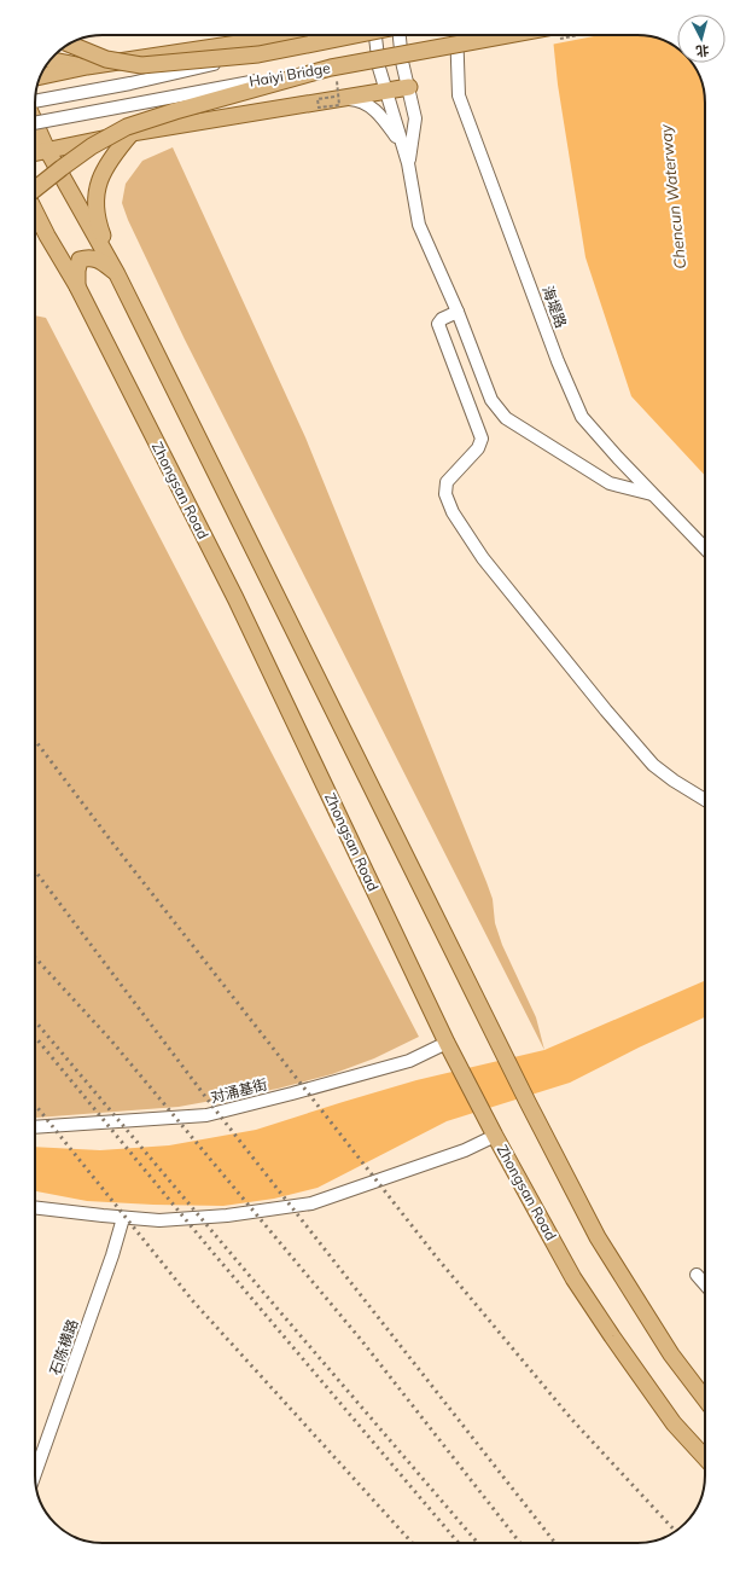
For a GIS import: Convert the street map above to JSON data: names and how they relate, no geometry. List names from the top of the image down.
{
  "streets": {
    "main road": ["Haiyi Bridge", "Zhongsan Road"],
    "street": ["海堤路", "对涌基街", "石陈横路"]
  },
  "crossings": [
    ["Zhongsan Road", "对涌基街"]
  ],
  "water": ["Chencun Waterway"],
  "north": "bottom"
}
